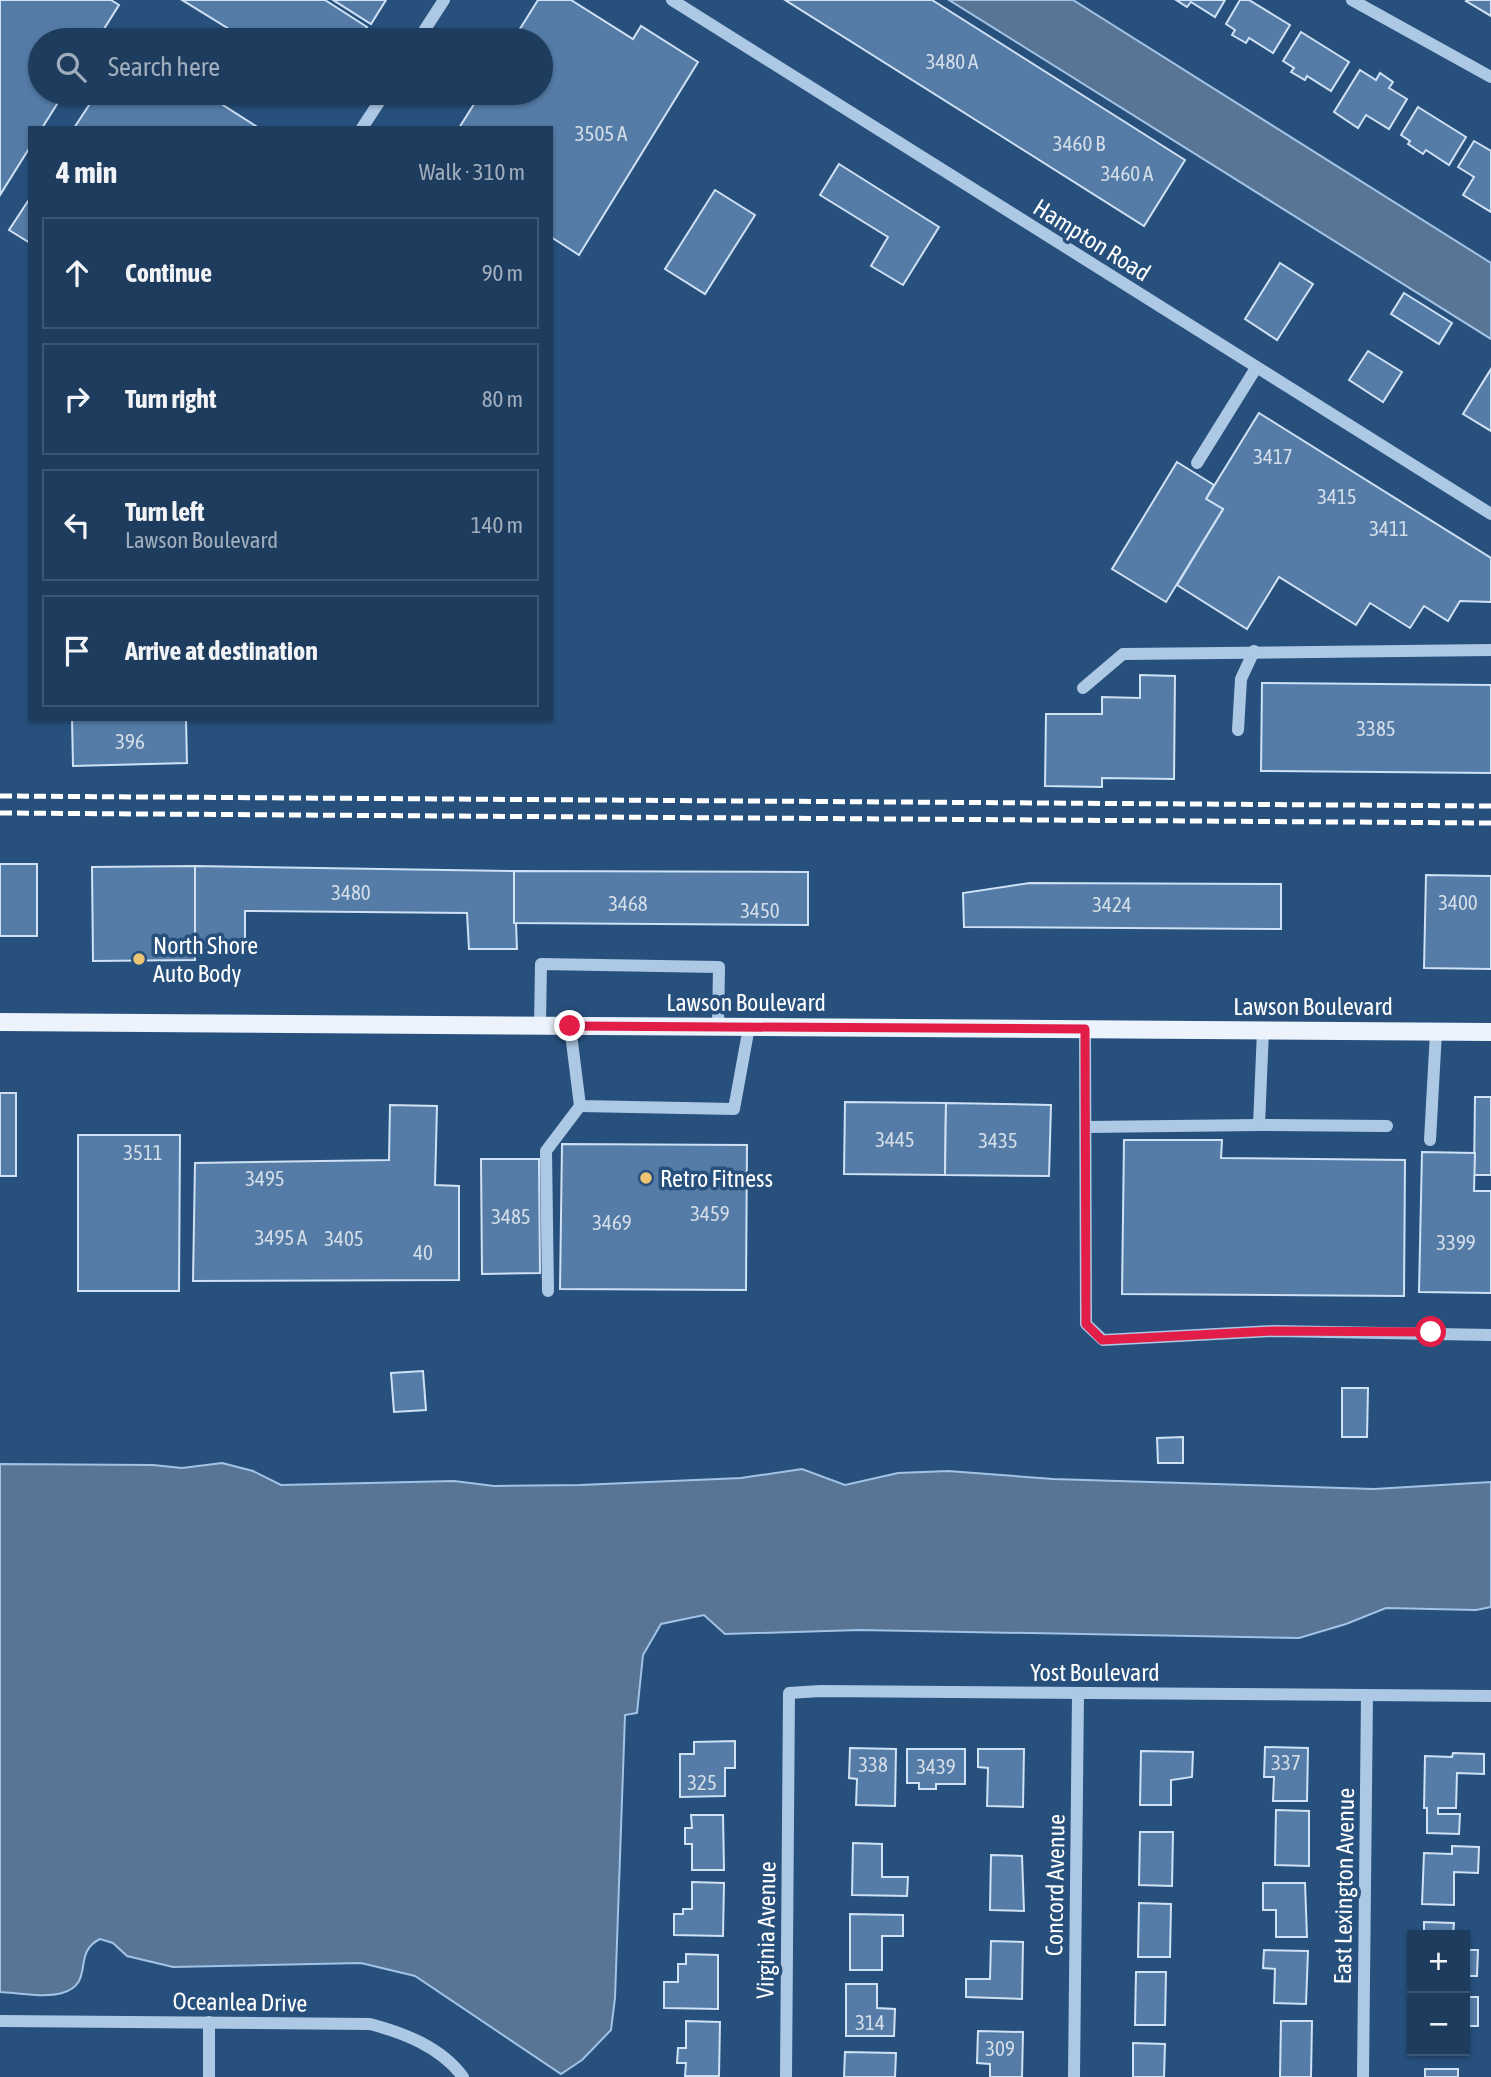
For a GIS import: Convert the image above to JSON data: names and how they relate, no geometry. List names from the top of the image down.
{
  "streets": {
    "main road": ["Lawson Boulevard"],
    "street": [
      "Hampton Road",
      "Yost Boulevard",
      "Concord Avenue",
      "East Lexington Avenue",
      "Virginia Avenue",
      "Oceanlea Drive"
    ]
  },
  "crossings": [
    ["Yost Boulevard", "Concord Avenue"],
    ["Yost Boulevard", "East Lexington Avenue"],
    ["Yost Boulevard", "Virginia Avenue"]
  ],
  "places": ["North Shore Auto Body", "Retro Fitness"],
  "house_numbers": [
    "3480 A",
    "3505 A",
    "3460 B",
    "3460 A",
    "3417",
    "3415",
    "3411",
    "3385",
    "396",
    "3480",
    "3400",
    "3468",
    "3424",
    "3450",
    "3445",
    "3435",
    "3511",
    "3495",
    "3459",
    "3485",
    "3469",
    "3495 A",
    "3405",
    "3399",
    "40",
    "337",
    "338",
    "3439",
    "325",
    "314",
    "309"
  ],
  "page": {
    "search": "Search here",
    "heading": ["4 min", "Walk · 310 m"],
    "list": [
      ["Continue", "90 m"],
      ["Turn right", "80 m"],
      ["Turn left", "Lawson Boulevard", "140 m"],
      "Arrive at destination"
    ],
    "map_buttons": ["+", "−"]
  }
}
